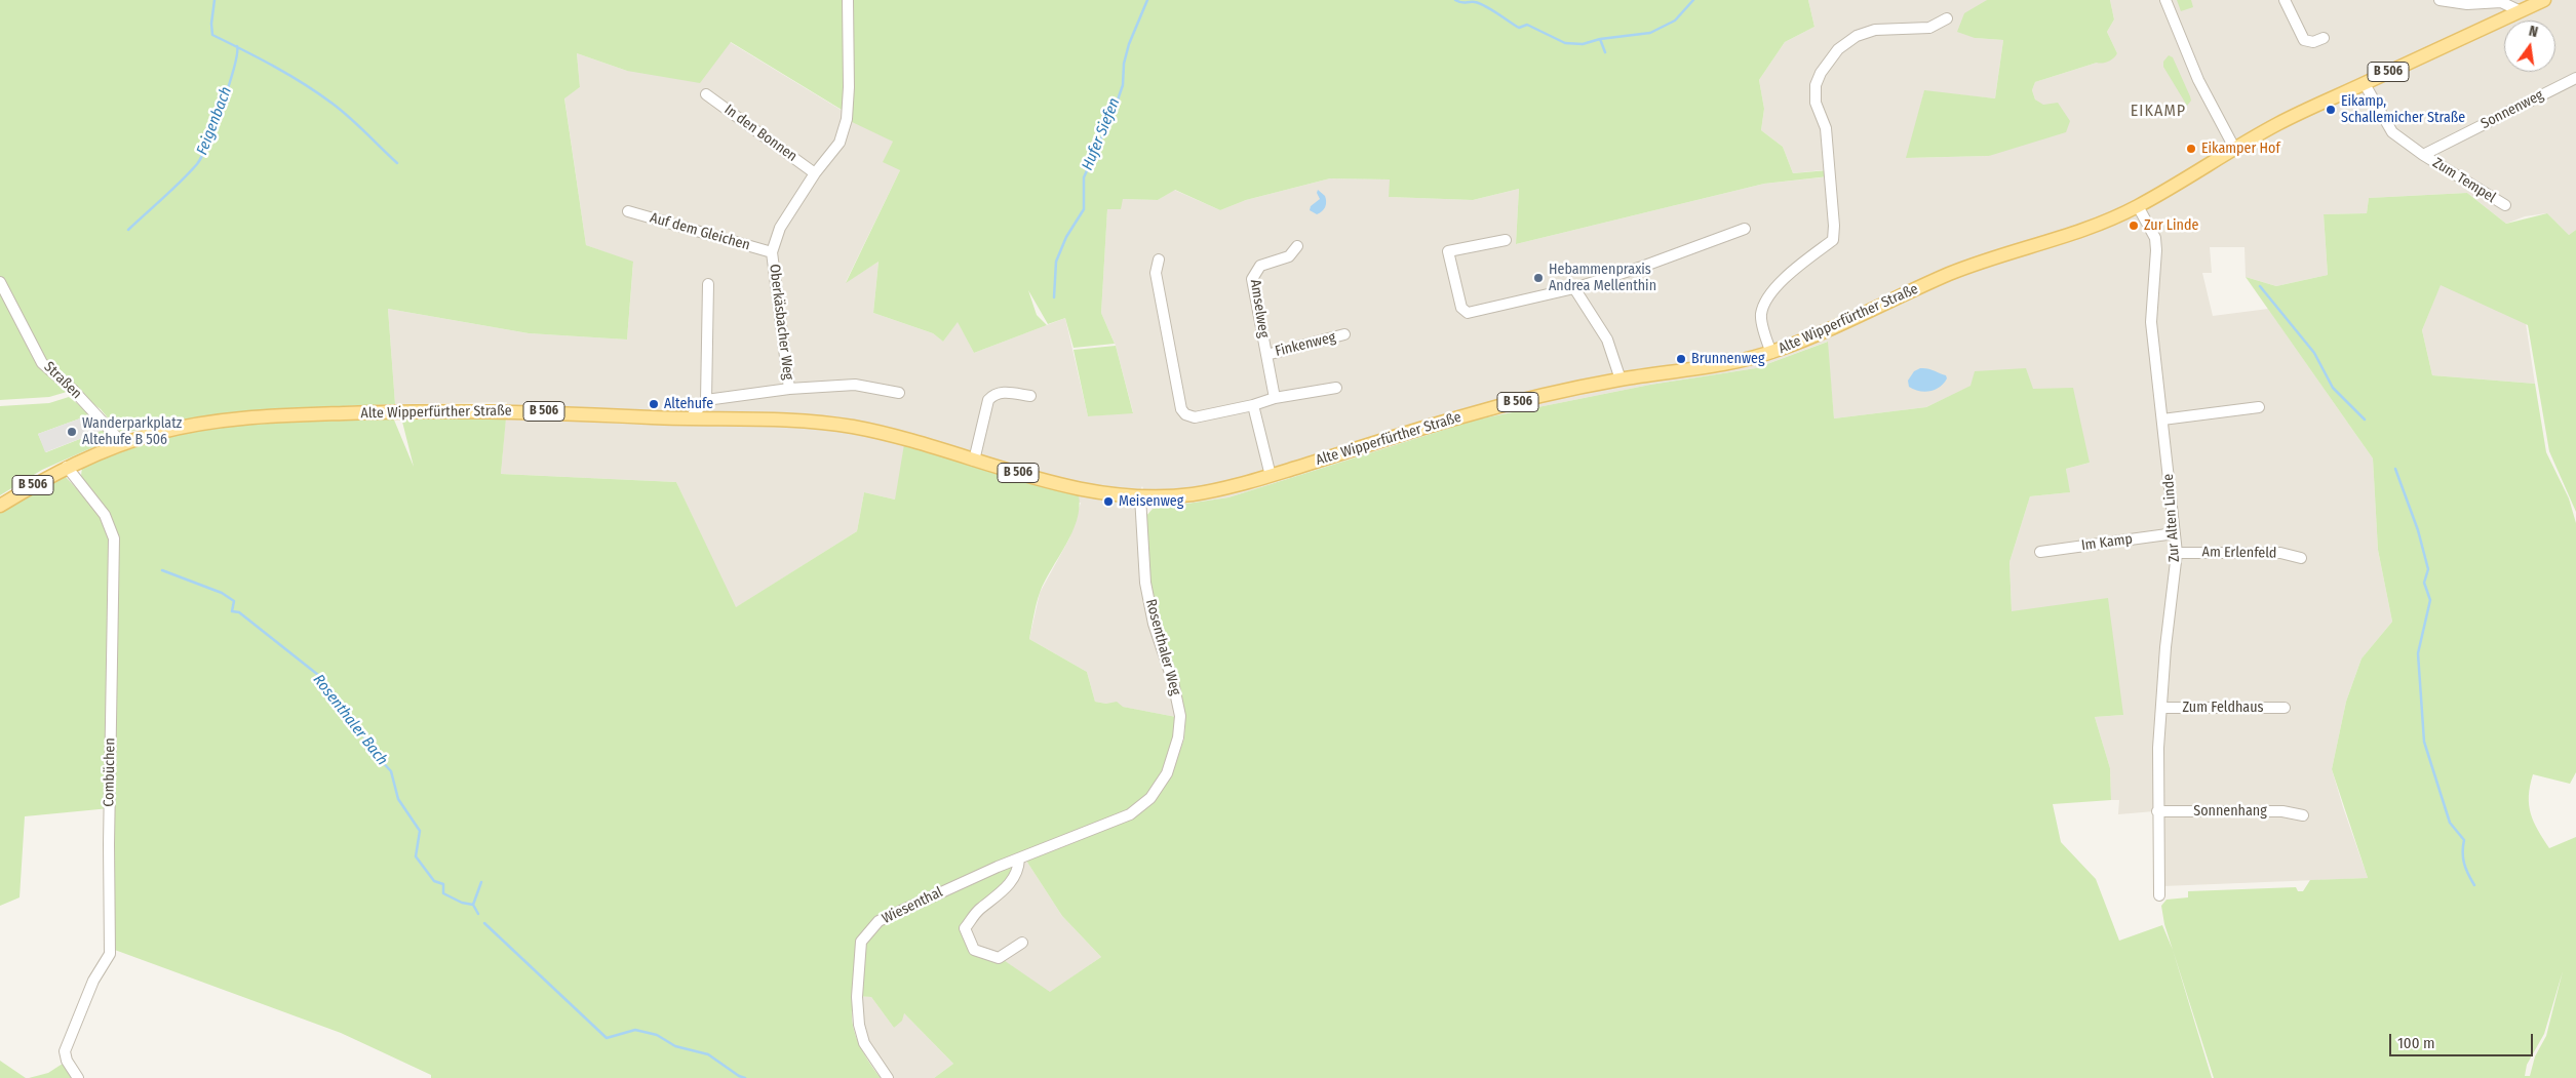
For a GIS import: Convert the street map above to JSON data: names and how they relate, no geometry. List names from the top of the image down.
{
  "streets": {
    "main road": ["B 506", "Alte Wipperfürther Straße"],
    "street": [
      "Sonnenweg",
      "In den Bonnen",
      "Zum Tempel",
      "Auf dem Gleichen",
      "Amselweg",
      "Oberkäsbacher Weg",
      "Finkenweg",
      "Straßen",
      "Zur Alten Linde",
      "Im Kamp",
      "Am Erlenfeld",
      "Rosenthaler Weg",
      "Zum Feldhaus",
      "Combüchen",
      "Sonnenhang",
      "Wiesenthal"
    ]
  },
  "crossings": [
    ["B 506", "Alte Wipperfürther Straße"],
    ["B 506", "Straßen"],
    ["B 506", "Combüchen"],
    ["Sonnenweg", "Zum Tempel"],
    ["In den Bonnen", "Oberkäsbacher Weg"],
    ["Auf dem Gleichen", "Oberkäsbacher Weg"],
    ["Amselweg", "Finkenweg"],
    ["Alte Wipperfürther Straße", "Straßen"],
    ["Alte Wipperfürther Straße", "Zur Alten Linde"],
    ["Alte Wipperfürther Straße", "Rosenthaler Weg"],
    ["Zur Alten Linde", "Im Kamp"],
    ["Zur Alten Linde", "Am Erlenfeld"],
    ["Zur Alten Linde", "Zum Feldhaus"],
    ["Zur Alten Linde", "Sonnenhang"],
    ["Rosenthaler Weg", "Wiesenthal"]
  ],
  "districts": ["EIKAMP"],
  "water": ["Feigenbach", "Hufer Siefen", "Rosenthaler Bach"],
  "places": [
    "Eikamp, Schallemicher Straße",
    "Eikamper Hof",
    "Zur Linde",
    "Hebammenpraxis Andrea Mellenthin",
    "Brunnenweg",
    "Altehufe",
    "Wanderparkplatz Altehufe B 506",
    "Meisenweg"
  ],
  "scale_bar": "100 m",
  "north": "top"
}
